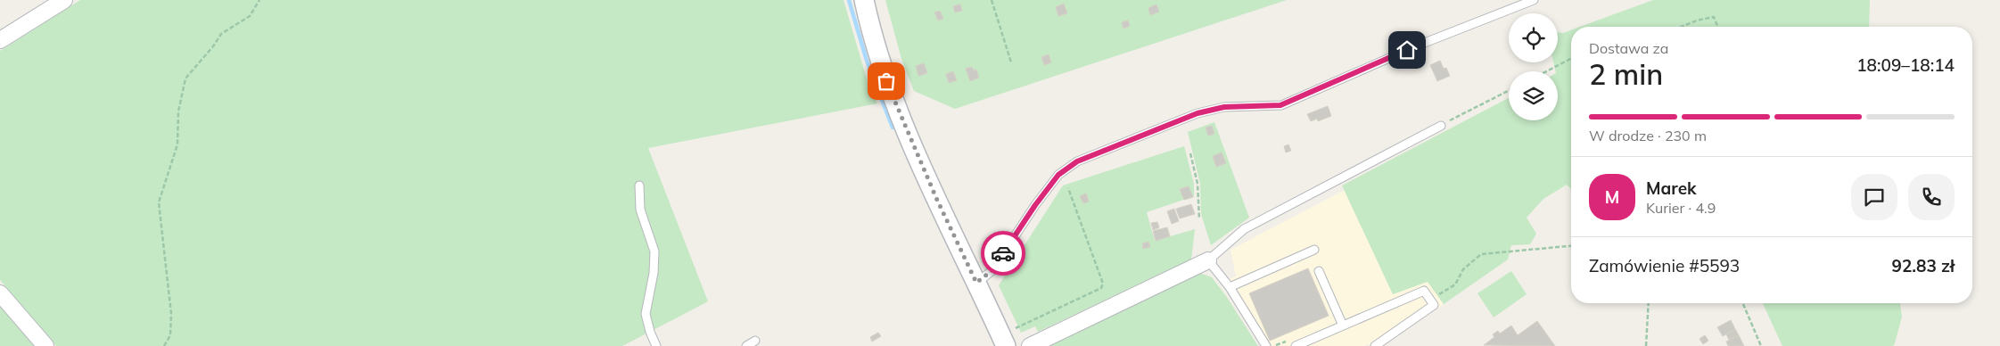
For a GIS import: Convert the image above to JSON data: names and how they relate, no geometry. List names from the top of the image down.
{
  "page": {
    "heading": ["2 min", "Dostawa za", "18:09–18:14"],
    "panel": [
      "Marek",
      "Kurier · 4.9",
      "Zamówienie #5593",
      "92.83 zł"
    ],
    "bar": "W drodze · 230 m",
    "round": "M"
  }
}
